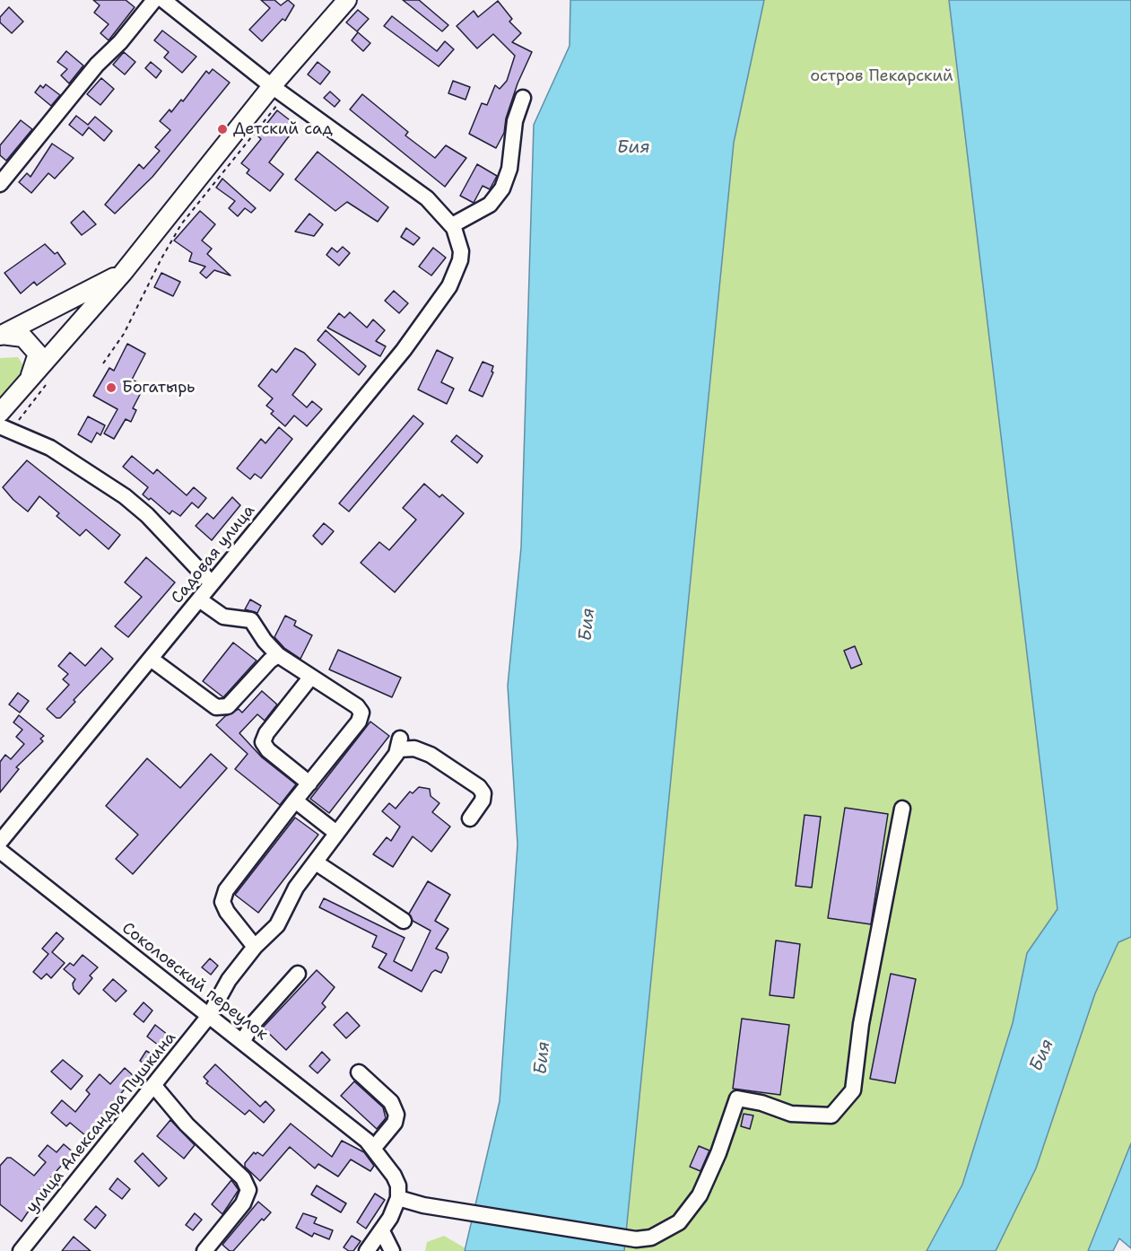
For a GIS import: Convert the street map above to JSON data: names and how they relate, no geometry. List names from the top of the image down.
{
  "streets": {
    "street": ["Садовая улица", "Соколовский переулок", "улица Александра Пушкина"]
  },
  "crossings": [
    ["Соколовский переулок", "улица Александра Пушкина"]
  ],
  "water": ["Бия"],
  "parks": ["остров Пекарский"],
  "places": ["Детский сад", "Богатырь"]
}
